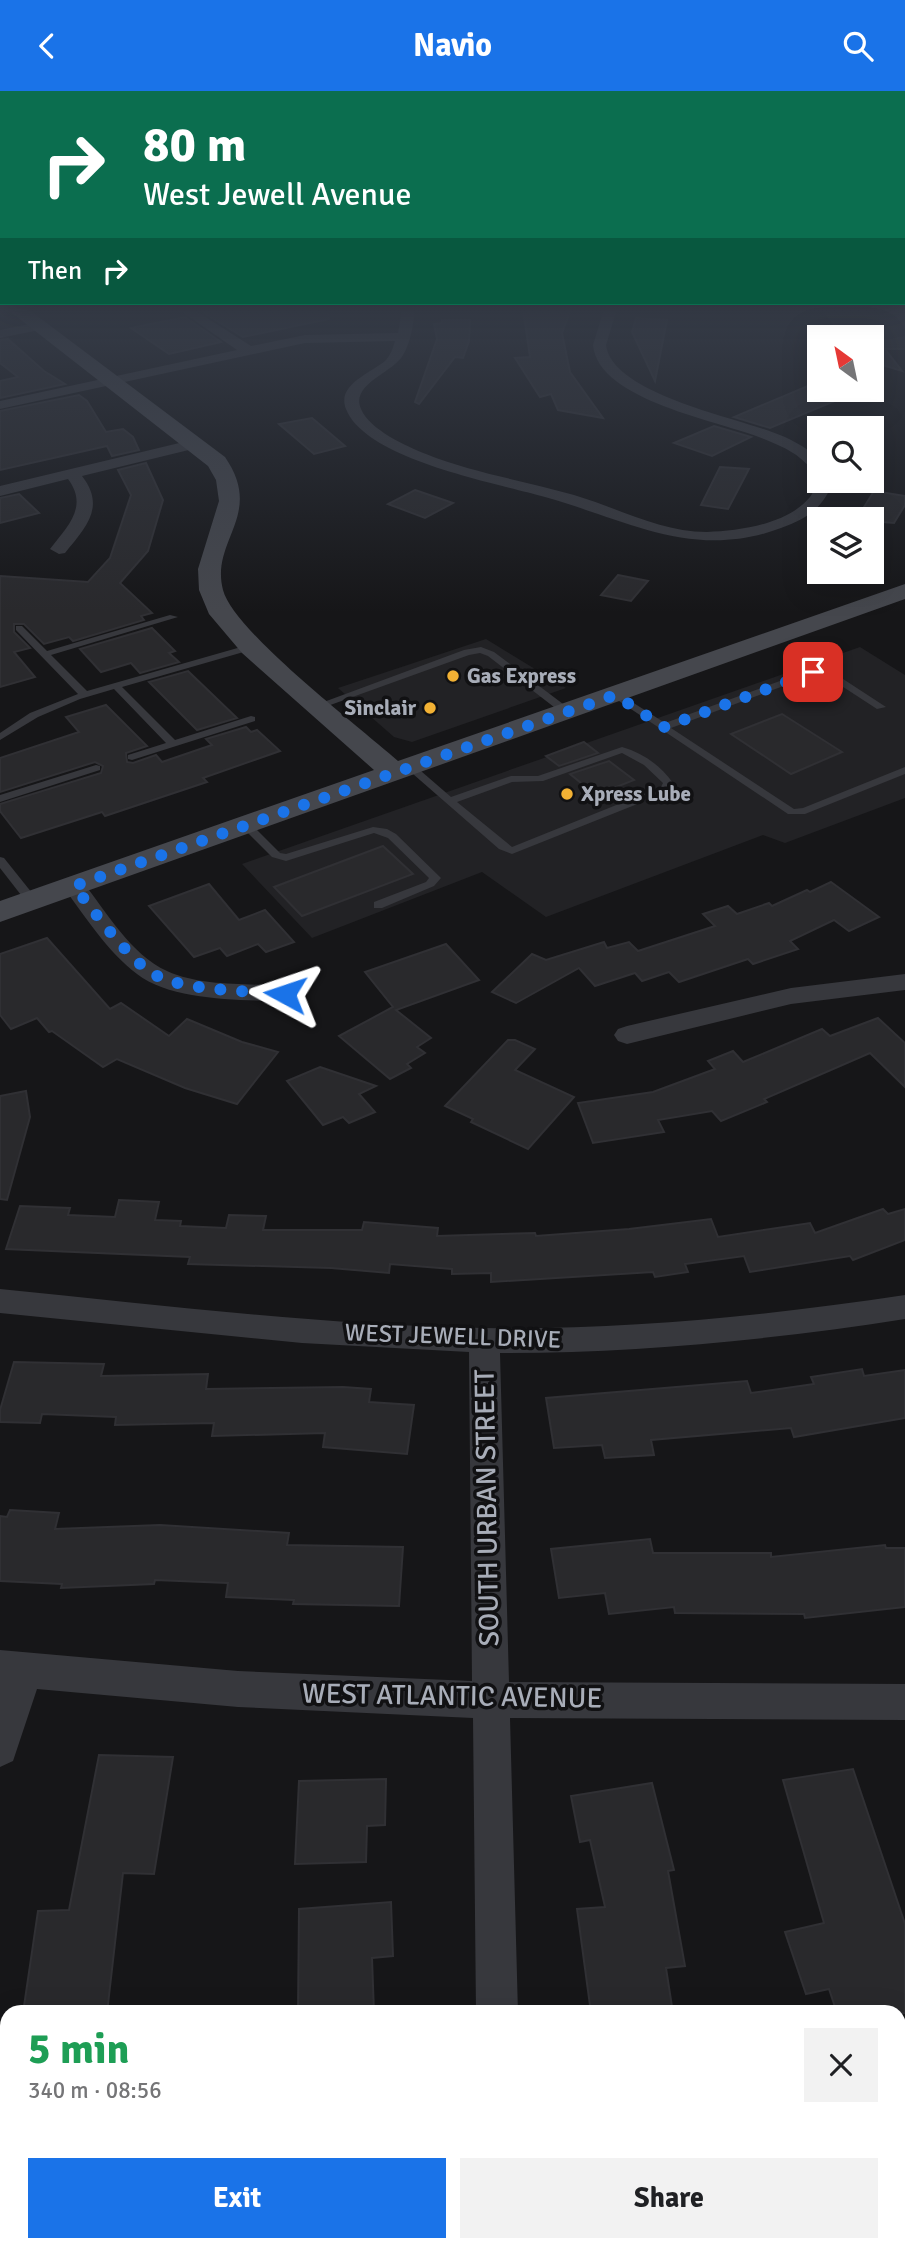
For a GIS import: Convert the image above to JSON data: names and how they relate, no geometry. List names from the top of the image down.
{
  "streets": {
    "street": ["WEST JEWELL DRIVE", "SOUTH URBAN STREET", "WEST ATLANTIC AVENUE"]
  },
  "crossings": [
    ["WEST JEWELL DRIVE", "SOUTH URBAN STREET"],
    ["SOUTH URBAN STREET", "WEST ATLANTIC AVENUE"]
  ],
  "places": ["Gas Express", "Sinclair", "Xpress Lube"],
  "north": "top left",
  "page": {
    "header": "Navio",
    "turn": ["80 m", "West Jewell Avenue"],
    "then": "Then",
    "heading": ["5 min", "340 m · 08:56"],
    "buttons": ["Exit", "Share"]
  }
}
